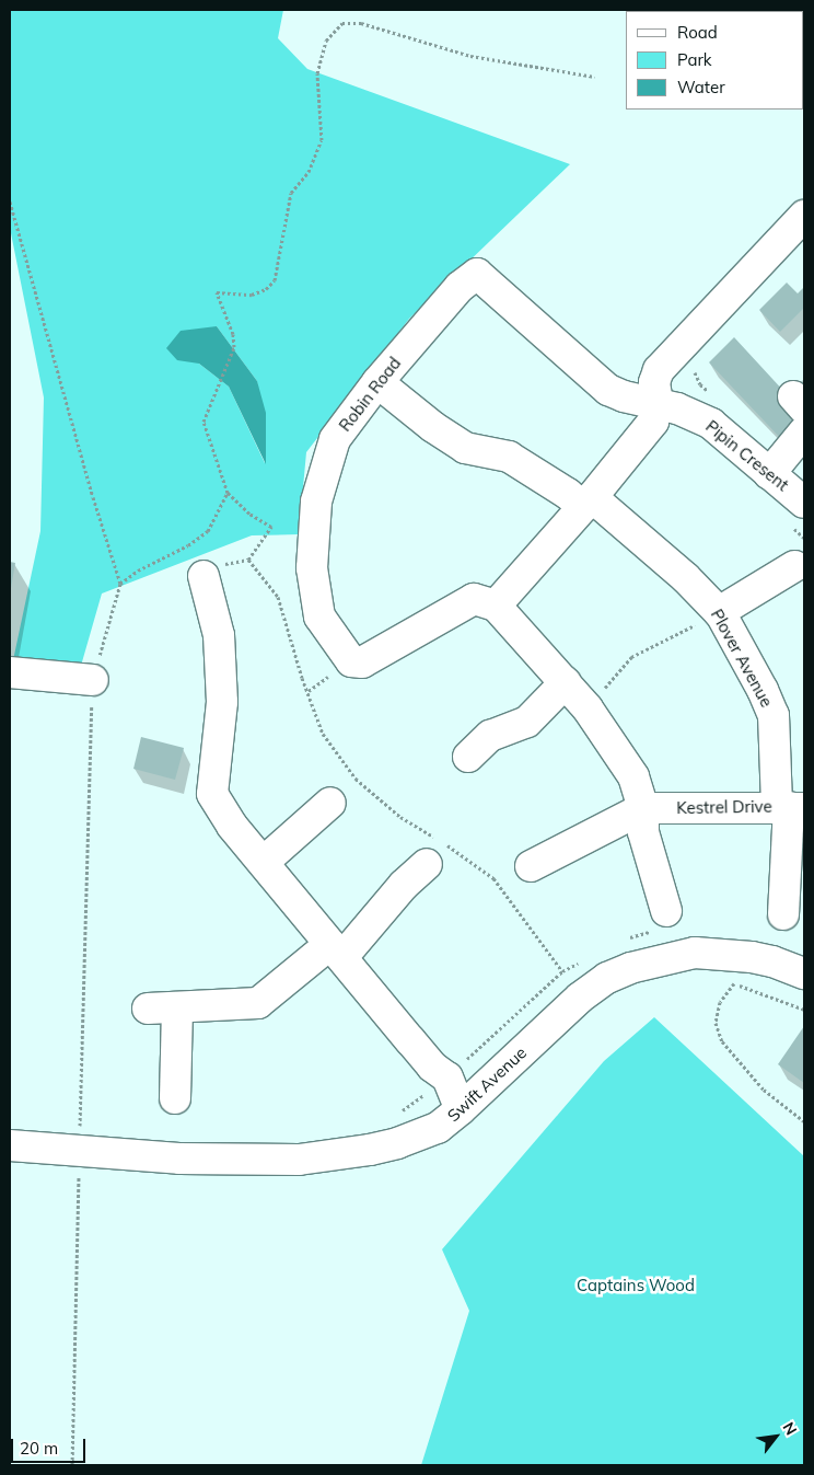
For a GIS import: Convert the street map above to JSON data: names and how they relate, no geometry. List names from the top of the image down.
{
  "streets": {
    "street": [
      "Robin Road",
      "Pipin Cresent",
      "Plover Avenue",
      "Kestrel Drive",
      "Swift Avenue"
    ]
  },
  "crossings": [
    ["Robin Road", "Pipin Cresent"],
    ["Robin Road", "Plover Avenue"],
    ["Plover Avenue", "Kestrel Drive"]
  ],
  "parks": ["Captains Wood"],
  "legend": ["Road", "Park", "Water"],
  "scale_bar": "20 m",
  "north": "top right"
}
